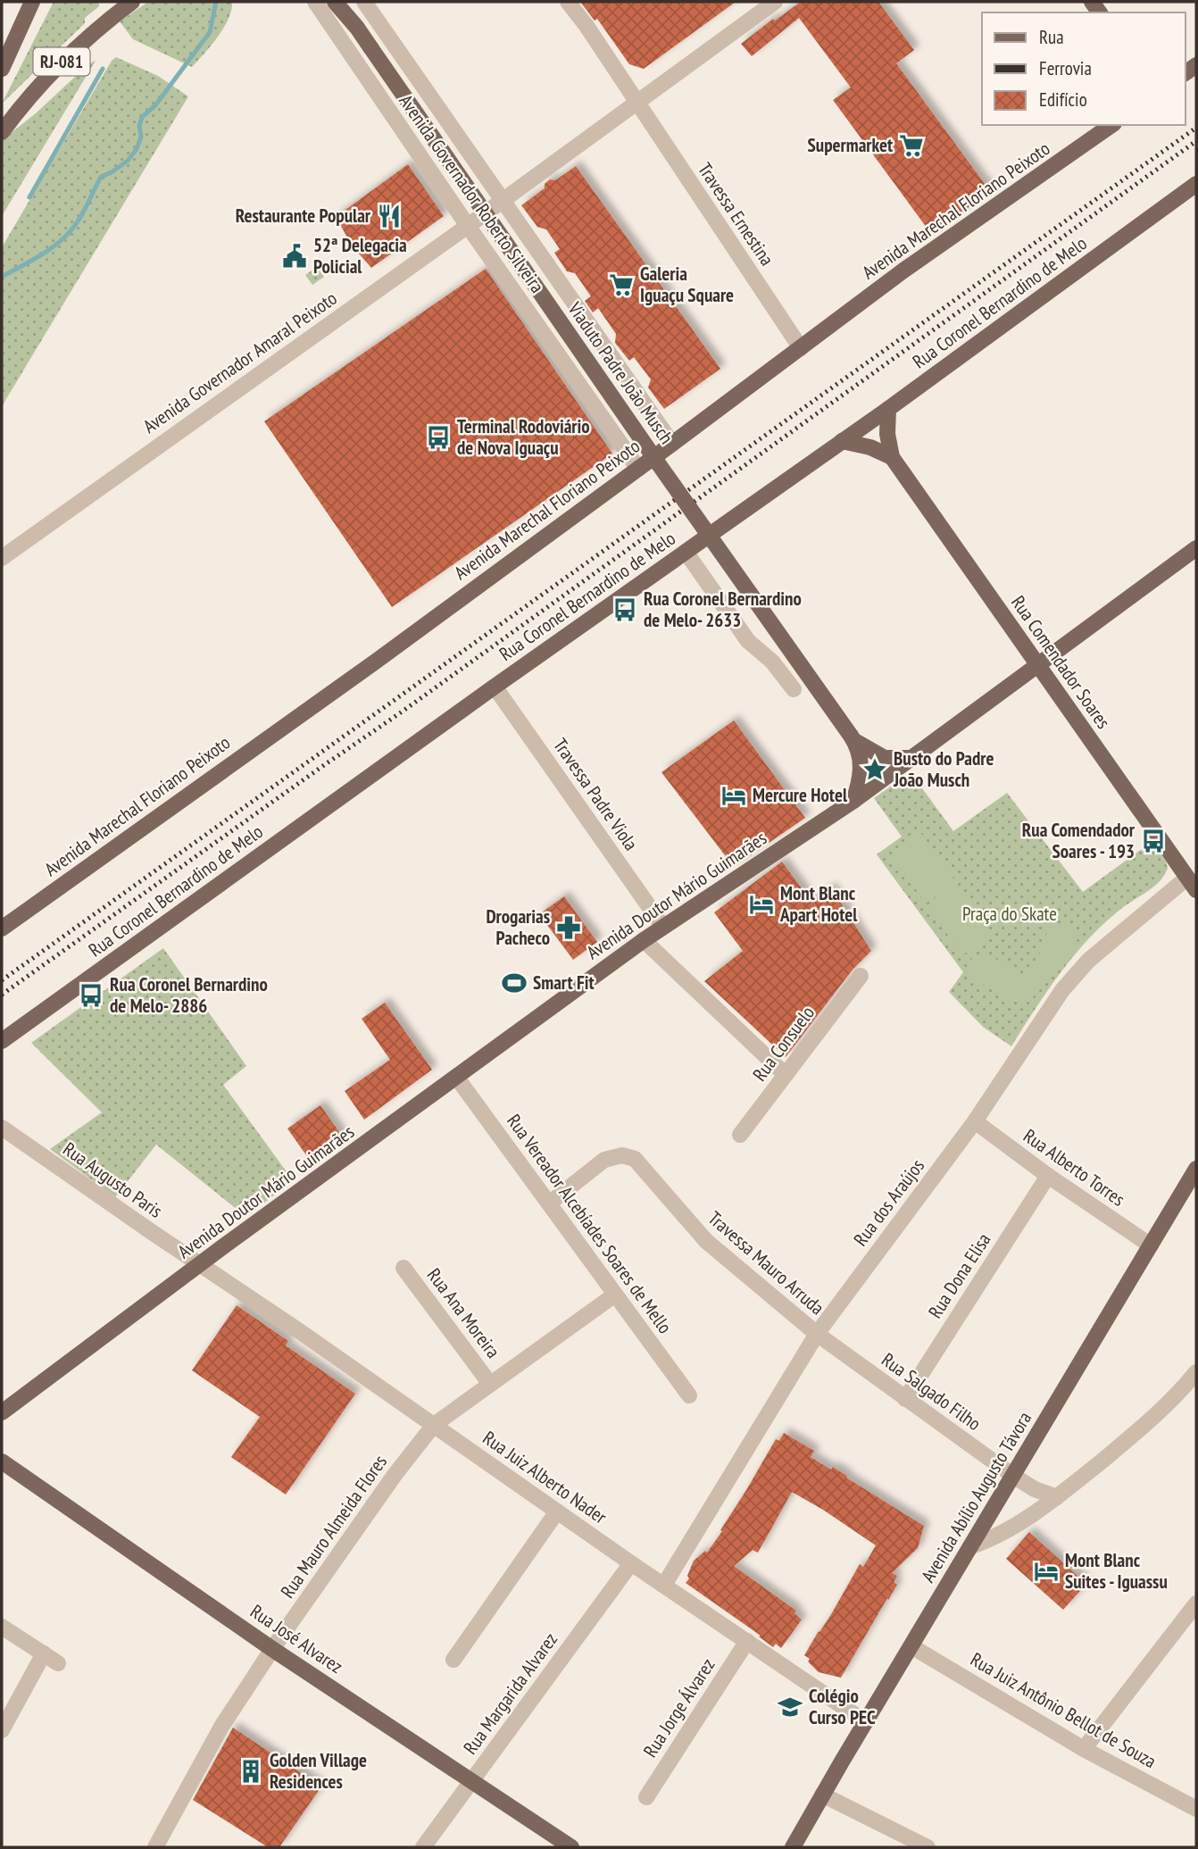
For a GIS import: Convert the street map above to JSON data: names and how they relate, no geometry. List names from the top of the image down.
{
  "streets": {
    "main road": [
      "RJ-081",
      "Avenida Marechal Floriano Peixoto",
      "Rua Coronel Bernardino de Melo",
      "Viaduto Padre João Musch",
      "Rua Comendador Soares",
      "Avenida Doutor Mário Guimarães",
      "Avenida Abílio Augusto Távora",
      "Rua José Alvarez"
    ],
    "street": [
      "Avenida Governador Roberto Silveira",
      "Travessa Ernestina",
      "Avenida Governador Amaral Peixoto",
      "Travessa Padre Viola",
      "Rua Consuelo",
      "Rua Alberto Torres",
      "Rua Augusto Paris",
      "Rua dos Araújos",
      "Rua Vereador Alcebíades Soares de Mello",
      "Travessa Mauro Arruda",
      "Rua Dona Elisa",
      "Rua Ana Moreira",
      "Rua Salgado Filho",
      "Rua Juiz Alberto Nader",
      "Rua Mauro Almeida Flores",
      "Rua Margarida Alvarez",
      "Rua Jorge Álvarez",
      "Rua Juiz Antônio Bellot de Souza"
    ]
  },
  "crossings": [
    ["Avenida Governador Roberto Silveira", "Avenida Marechal Floriano Peixoto"],
    ["Avenida Governador Roberto Silveira", "Avenida Governador Amaral Peixoto"],
    ["Avenida Marechal Floriano Peixoto", "Travessa Ernestina"],
    ["Travessa Ernestina", "Avenida Governador Amaral Peixoto"],
    ["Rua Coronel Bernardino de Melo", "Rua Comendador Soares"],
    ["Rua Coronel Bernardino de Melo", "Travessa Padre Viola"],
    ["Viaduto Padre João Musch", "Avenida Doutor Mário Guimarães"],
    ["Rua Comendador Soares", "Avenida Doutor Mário Guimarães"],
    ["Rua Comendador Soares", "Rua dos Araújos"],
    ["Travessa Padre Viola", "Avenida Doutor Mário Guimarães"],
    ["Avenida Doutor Mário Guimarães", "Rua Augusto Paris"],
    ["Avenida Doutor Mário Guimarães", "Rua Vereador Alcebíades Soares de Mello"],
    ["Avenida Doutor Mário Guimarães", "Rua Juiz Alberto Nader"],
    ["Rua Alberto Torres", "Rua dos Araújos"],
    ["Rua Alberto Torres", "Rua Dona Elisa"],
    ["Rua Alberto Torres", "Avenida Abílio Augusto Távora"],
    ["Rua Augusto Paris", "Rua Juiz Alberto Nader"],
    ["Rua dos Araújos", "Travessa Mauro Arruda"],
    ["Rua dos Araújos", "Rua Salgado Filho"],
    ["Rua dos Araújos", "Rua Juiz Alberto Nader"],
    ["Rua Vereador Alcebíades Soares de Mello", "Travessa Mauro Arruda"],
    ["Rua Vereador Alcebíades Soares de Mello", "Rua Mauro Almeida Flores"],
    ["Travessa Mauro Arruda", "Rua Salgado Filho"],
    ["Rua Dona Elisa", "Rua Salgado Filho"],
    ["Rua Ana Moreira", "Rua Mauro Almeida Flores"],
    ["Rua Salgado Filho", "Avenida Abílio Augusto Távora"],
    ["Rua Juiz Alberto Nader", "Avenida Abílio Augusto Távora"],
    ["Rua Juiz Alberto Nader", "Rua Mauro Almeida Flores"],
    ["Rua Juiz Alberto Nader", "Rua Margarida Alvarez"],
    ["Rua Juiz Alberto Nader", "Rua Jorge Álvarez"],
    ["Avenida Abílio Augusto Távora", "Rua Juiz Antônio Bellot de Souza"],
    ["Rua Mauro Almeida Flores", "Rua José Alvarez"],
    ["Rua José Alvarez", "Rua Margarida Alvarez"]
  ],
  "parks": ["Praça do Skate"],
  "places": {
    "supermarket": ["Supermarket", "Galeria Iguaçu Square"],
    "restaurant": ["Restaurante Popular"],
    "public building": ["52ª Delegacia Policial"],
    "bus stop": [
      "Terminal Rodoviário de Nova Iguaçu",
      "Rua Coronel Bernardino de Melo- 2633",
      "Rua Comendador Soares - 193",
      "Rua Coronel Bernardino de Melo- 2886"
    ],
    "place": ["Busto do Padre João Musch"],
    "hotel": ["Mercure Hotel", "Mont Blanc Apart Hotel", "Mont Blanc Suites - Iguassu"],
    "pharmacy": ["Drogarias Pacheco"],
    "sports": ["Smart Fit"],
    "school or university": ["Colégio Curso PEC"],
    "building": ["Golden Village Residences"]
  },
  "legend": ["Rua", "Ferrovia", "Edifício"]
}
